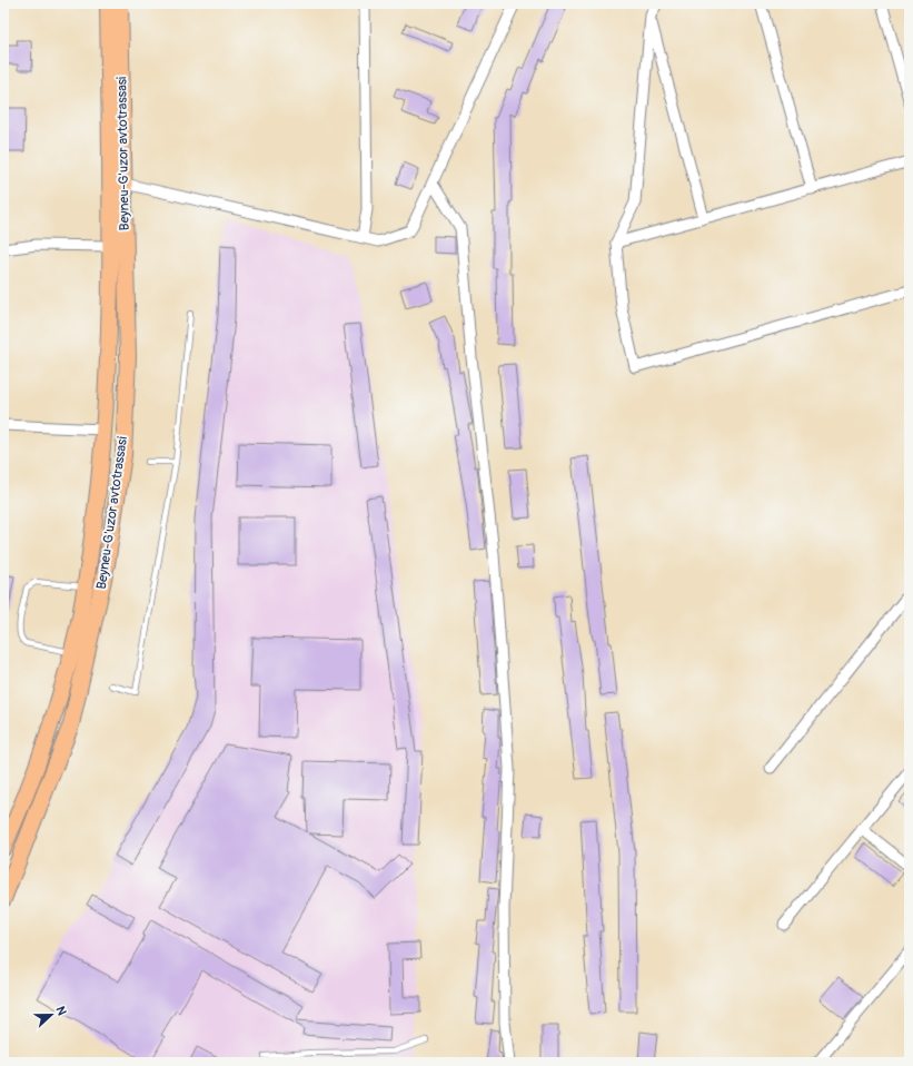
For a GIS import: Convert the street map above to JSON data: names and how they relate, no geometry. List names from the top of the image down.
{
  "streets": {
    "highway": ["Beyneu-G'uzor avtotrassasi"]
  },
  "north": "right"
}
